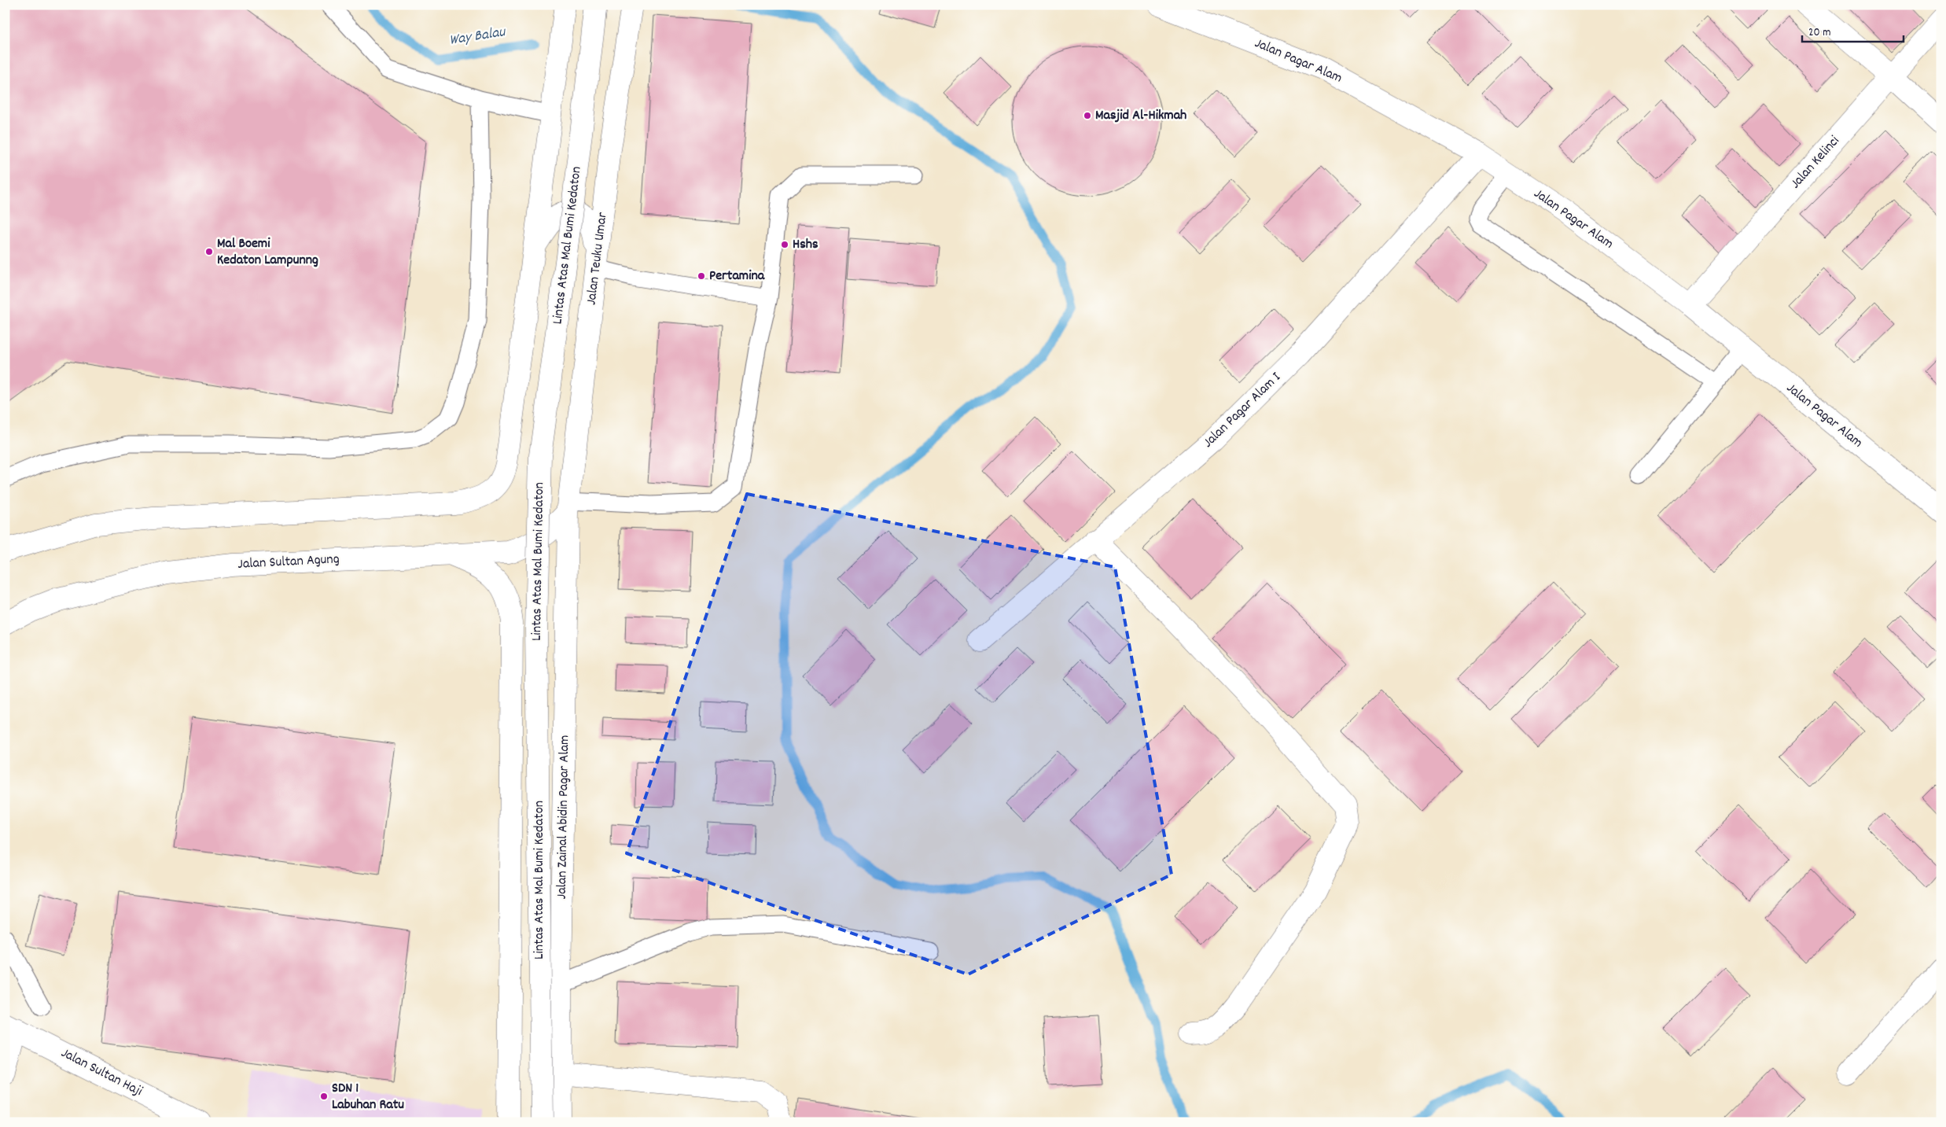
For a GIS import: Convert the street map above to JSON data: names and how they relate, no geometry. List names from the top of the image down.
{
  "streets": {
    "main road": [
      "Jalan Pagar Alam",
      "Jalan Kelinci",
      "Lintas Atas Mal Bumi Kedaton",
      "Jalan Teuku Umar",
      "Jalan Pagar Alam I",
      "Jalan Sultan Agung",
      "Jalan Zainal Abidin Pagar Alam",
      "Jalan Sultan Haji"
    ]
  },
  "crossings": [
    ["Jalan Pagar Alam", "Jalan Kelinci"],
    ["Jalan Pagar Alam", "Jalan Pagar Alam I"],
    ["Jalan Teuku Umar", "Jalan Sultan Agung"],
    ["Jalan Teuku Umar", "Jalan Zainal Abidin Pagar Alam"],
    ["Jalan Sultan Agung", "Jalan Zainal Abidin Pagar Alam"]
  ],
  "water": ["Way Balau"],
  "places": [
    "Masjid Al-Hikmah",
    "Hshs",
    "Mal Boemi Kedaton Lampunng",
    "Pertamina",
    "SDN 1 Labuhan Ratu"
  ],
  "scale_bar": "20 m"
}
